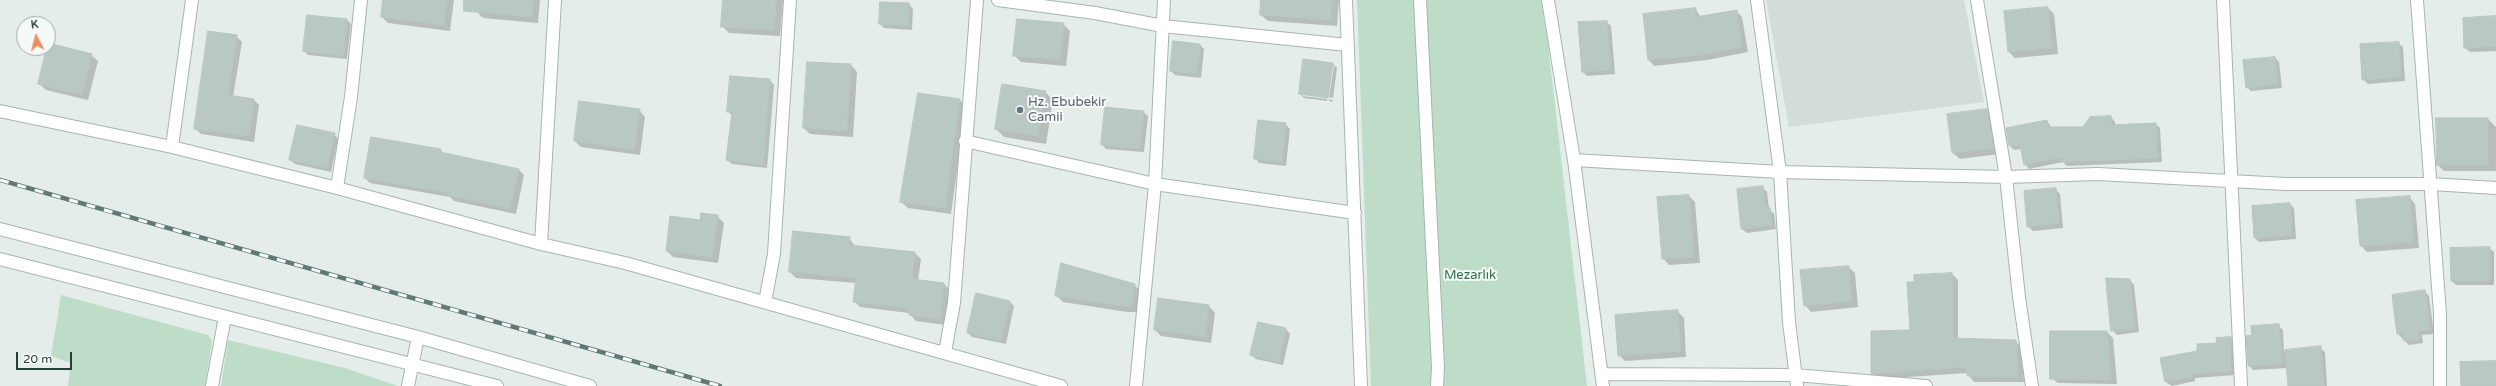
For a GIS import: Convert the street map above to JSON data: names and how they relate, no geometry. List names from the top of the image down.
{
  "parks": ["Mezarlık"],
  "places": ["Hz. Ebubekir Camii"],
  "scale_bar": "20 m",
  "north": "top"
}
